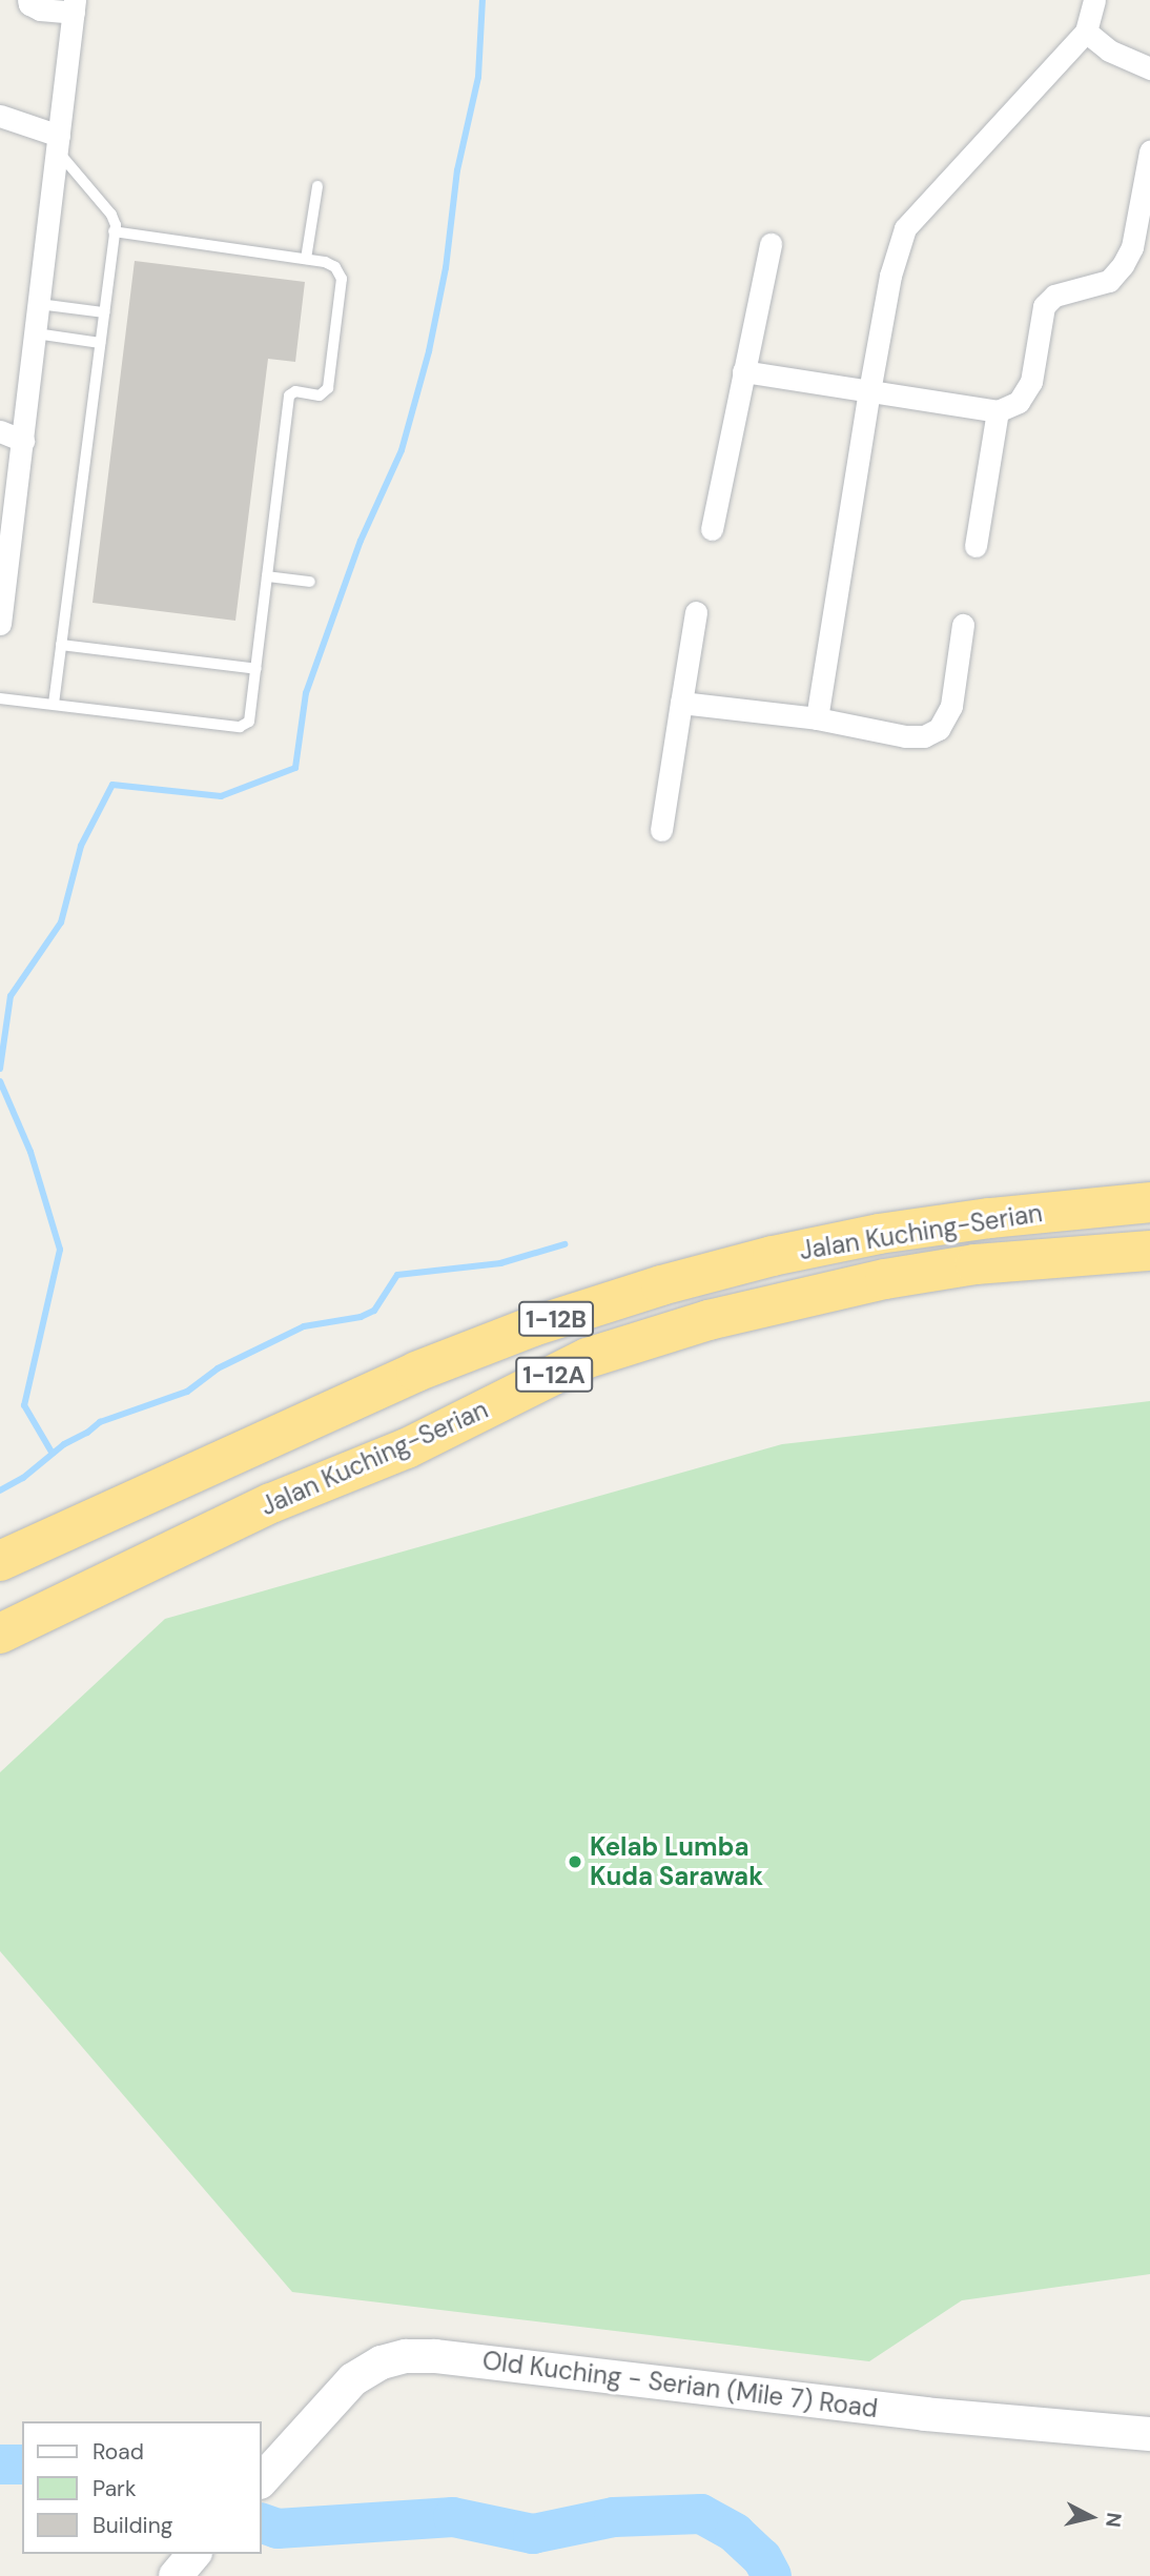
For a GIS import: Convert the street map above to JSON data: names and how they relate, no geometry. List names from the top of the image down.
{
  "streets": {
    "highway": ["Jalan Kuching-Serian", "1-12B", "1-12A"],
    "street": ["Old Kuching - Serian (Mile 7) Road"]
  },
  "places": ["Kelab Lumba Kuda Sarawak"],
  "legend": ["Road", "Park", "Building"],
  "north": "right"
}
